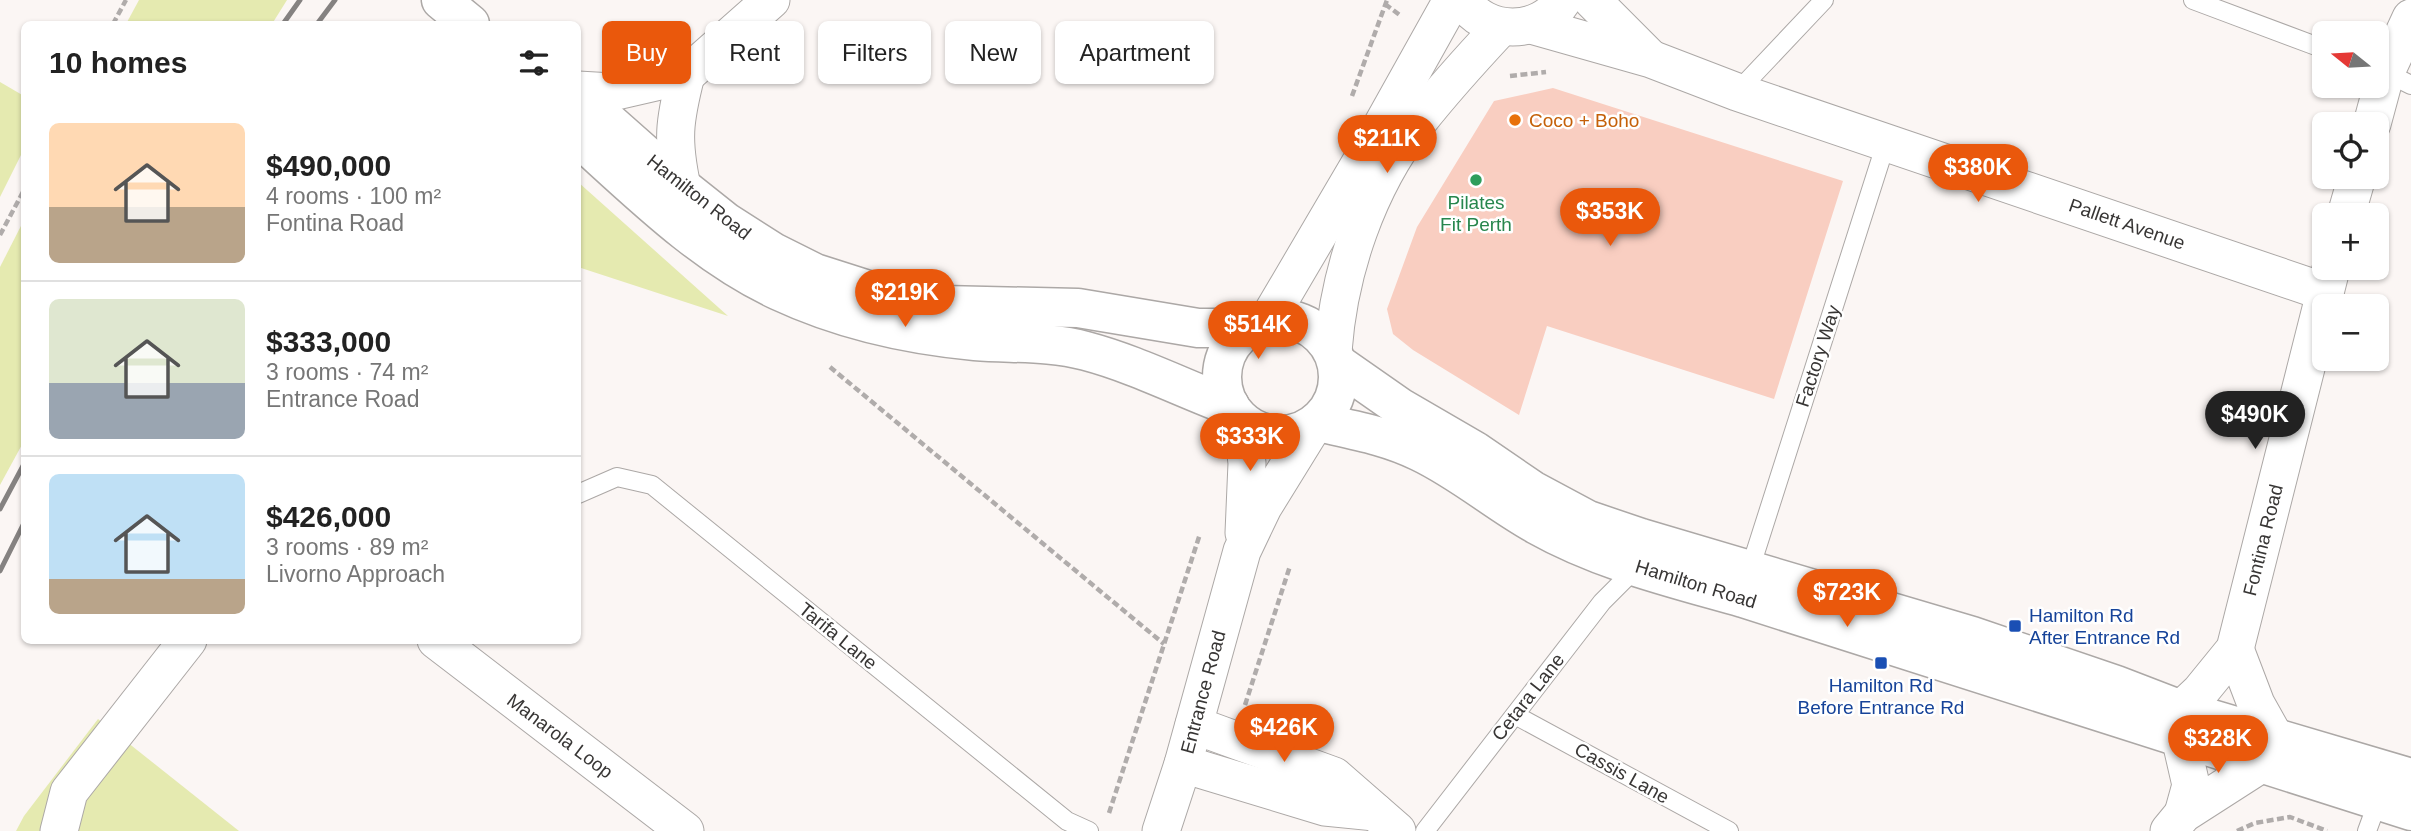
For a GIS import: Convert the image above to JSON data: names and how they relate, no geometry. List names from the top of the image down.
{
  "streets": {
    "main road": ["Hamilton Road"],
    "street": [
      "Pallett Avenue",
      "Fontina Road",
      "Entrance Road",
      "Manarola Loop"
    ],
    "lane": [
      "Factory Way",
      "Tarifa Lane",
      "Cetara Lane",
      "Cassis Lane"
    ]
  },
  "crossings": [
    ["Hamilton Road", "Factory Way"],
    ["Hamilton Road", "Fontina Road"],
    ["Hamilton Road", "Entrance Road"],
    ["Hamilton Road", "Cetara Lane"],
    ["Pallett Avenue", "Factory Way"],
    ["Cetara Lane", "Cassis Lane"]
  ],
  "places": {
    "other": ["Coco + Boho", "Pilates Fit Perth"],
    "transit": ["Hamilton Rd After Entrance Rd", "Hamilton Rd Before Entrance Rd"]
  },
  "north": "left",
  "page": {
    "map_buttons": ["+", "−"],
    "chip": [
      "Buy",
      "Rent",
      "Filters",
      "New",
      "Apartment"
    ],
    "heading": "10 homes",
    "list": [
      {
        "name": "$490,000",
        "note": "4 rooms · 100 m² · Fontina Road"
      },
      {
        "name": "$333,000",
        "note": "3 rooms · 74 m² · Entrance Road"
      },
      {
        "name": "$426,000",
        "note": "3 rooms · 89 m² · Livorno Approach"
      }
    ],
    "price": [
      "$211K",
      "$380K",
      "$353K",
      "$219K",
      "$514K",
      "$490K",
      "$333K",
      "$723K",
      "$426K",
      "$328K"
    ]
  }
}
